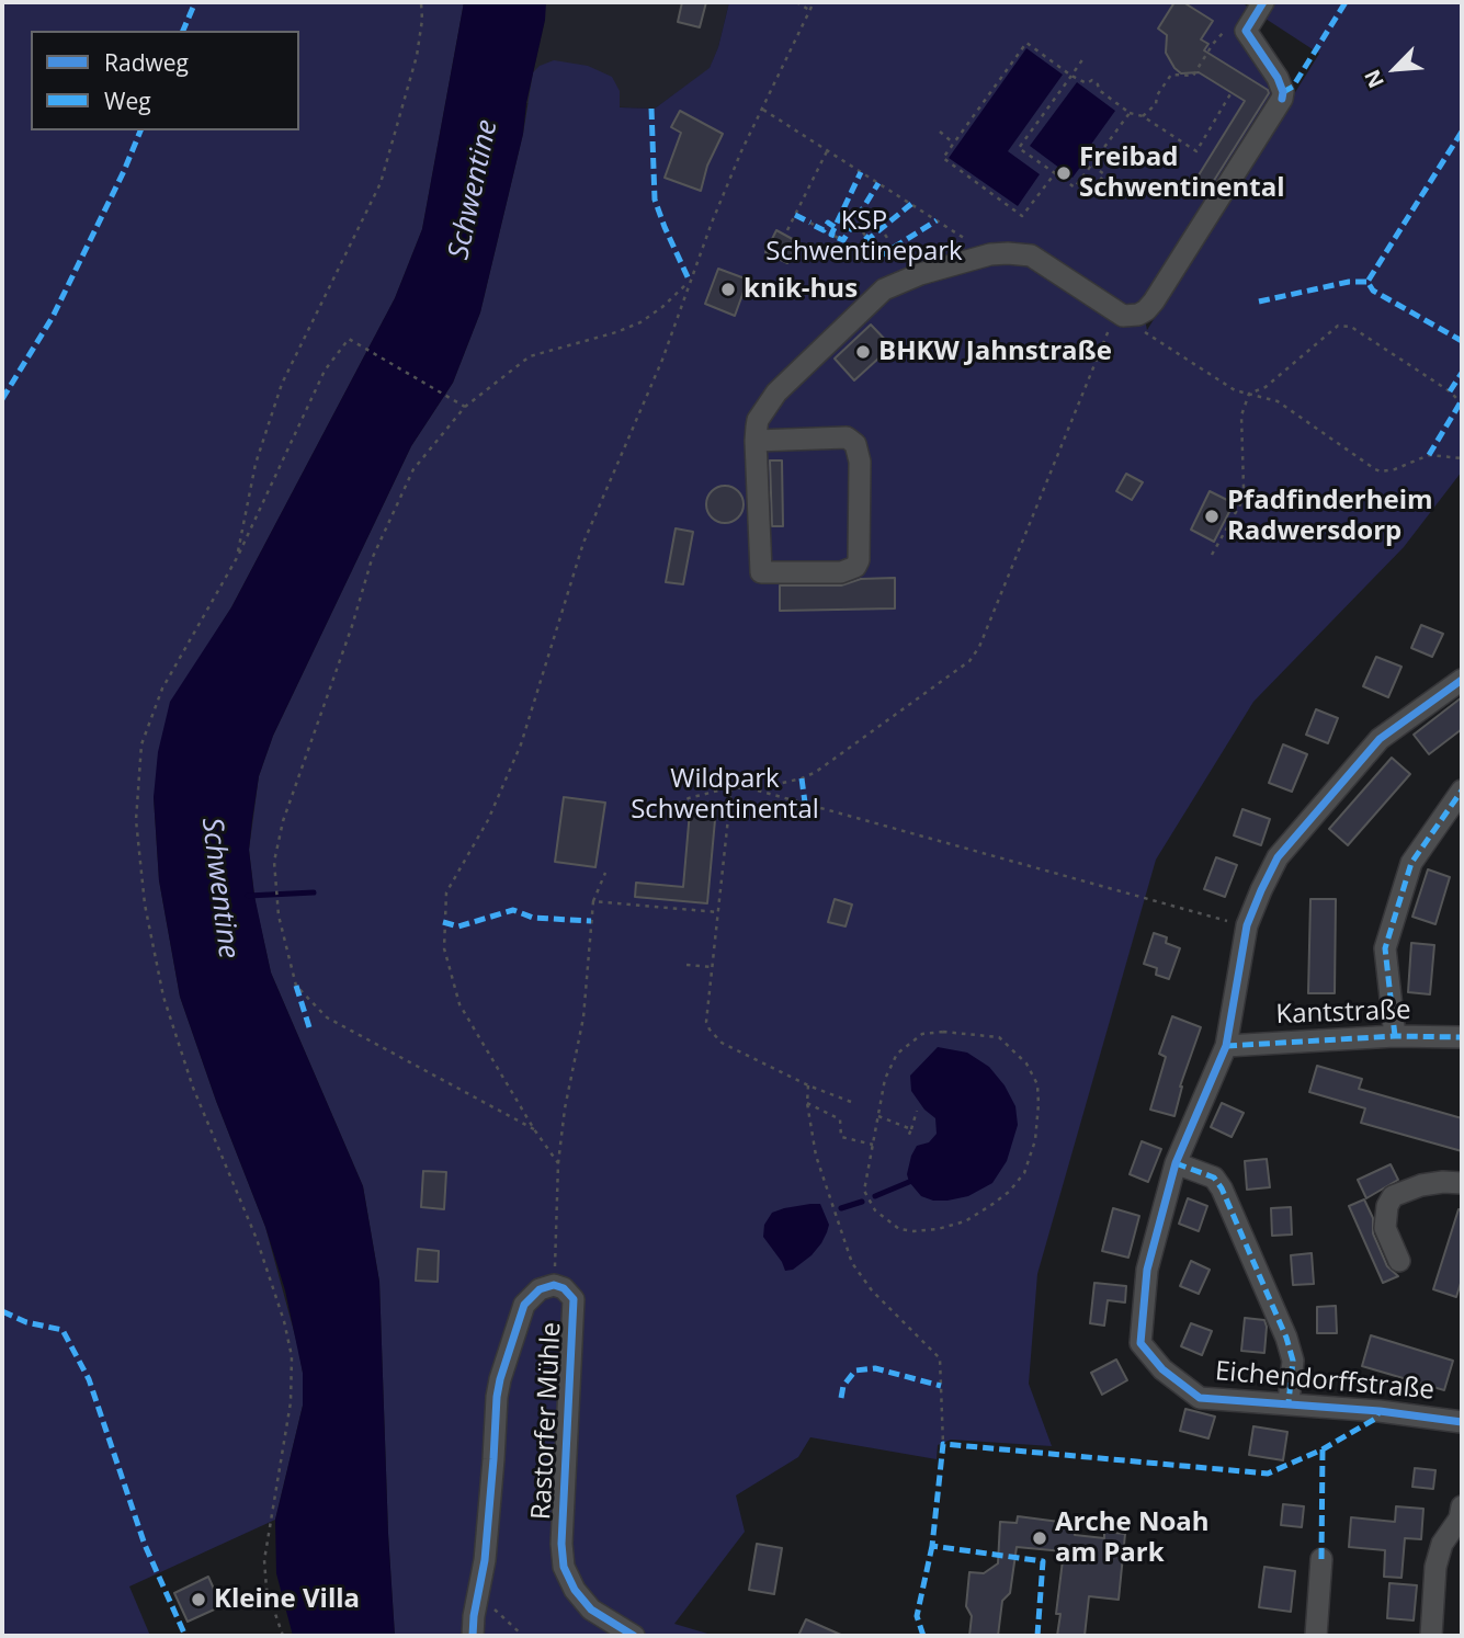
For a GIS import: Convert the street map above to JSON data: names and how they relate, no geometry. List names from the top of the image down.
{
  "streets": {
    "street": ["Kantstraße", "Eichendorffstraße", "Rastorfer Mühle"]
  },
  "crossings": [
    ["Kantstraße", "Eichendorffstraße"]
  ],
  "water": ["Schwentine"],
  "parks": ["KSP Schwentinepark", "Wildpark Schwentinental"],
  "places": [
    "Freibad Schwentinental",
    "knik-hus",
    "BHKW Jahnstraße",
    "Pfadfinderheim Radwersdorp",
    "Arche Noah am Park",
    "Kleine Villa"
  ],
  "legend": ["Radweg", "Weg"],
  "north": "bottom left"
}
